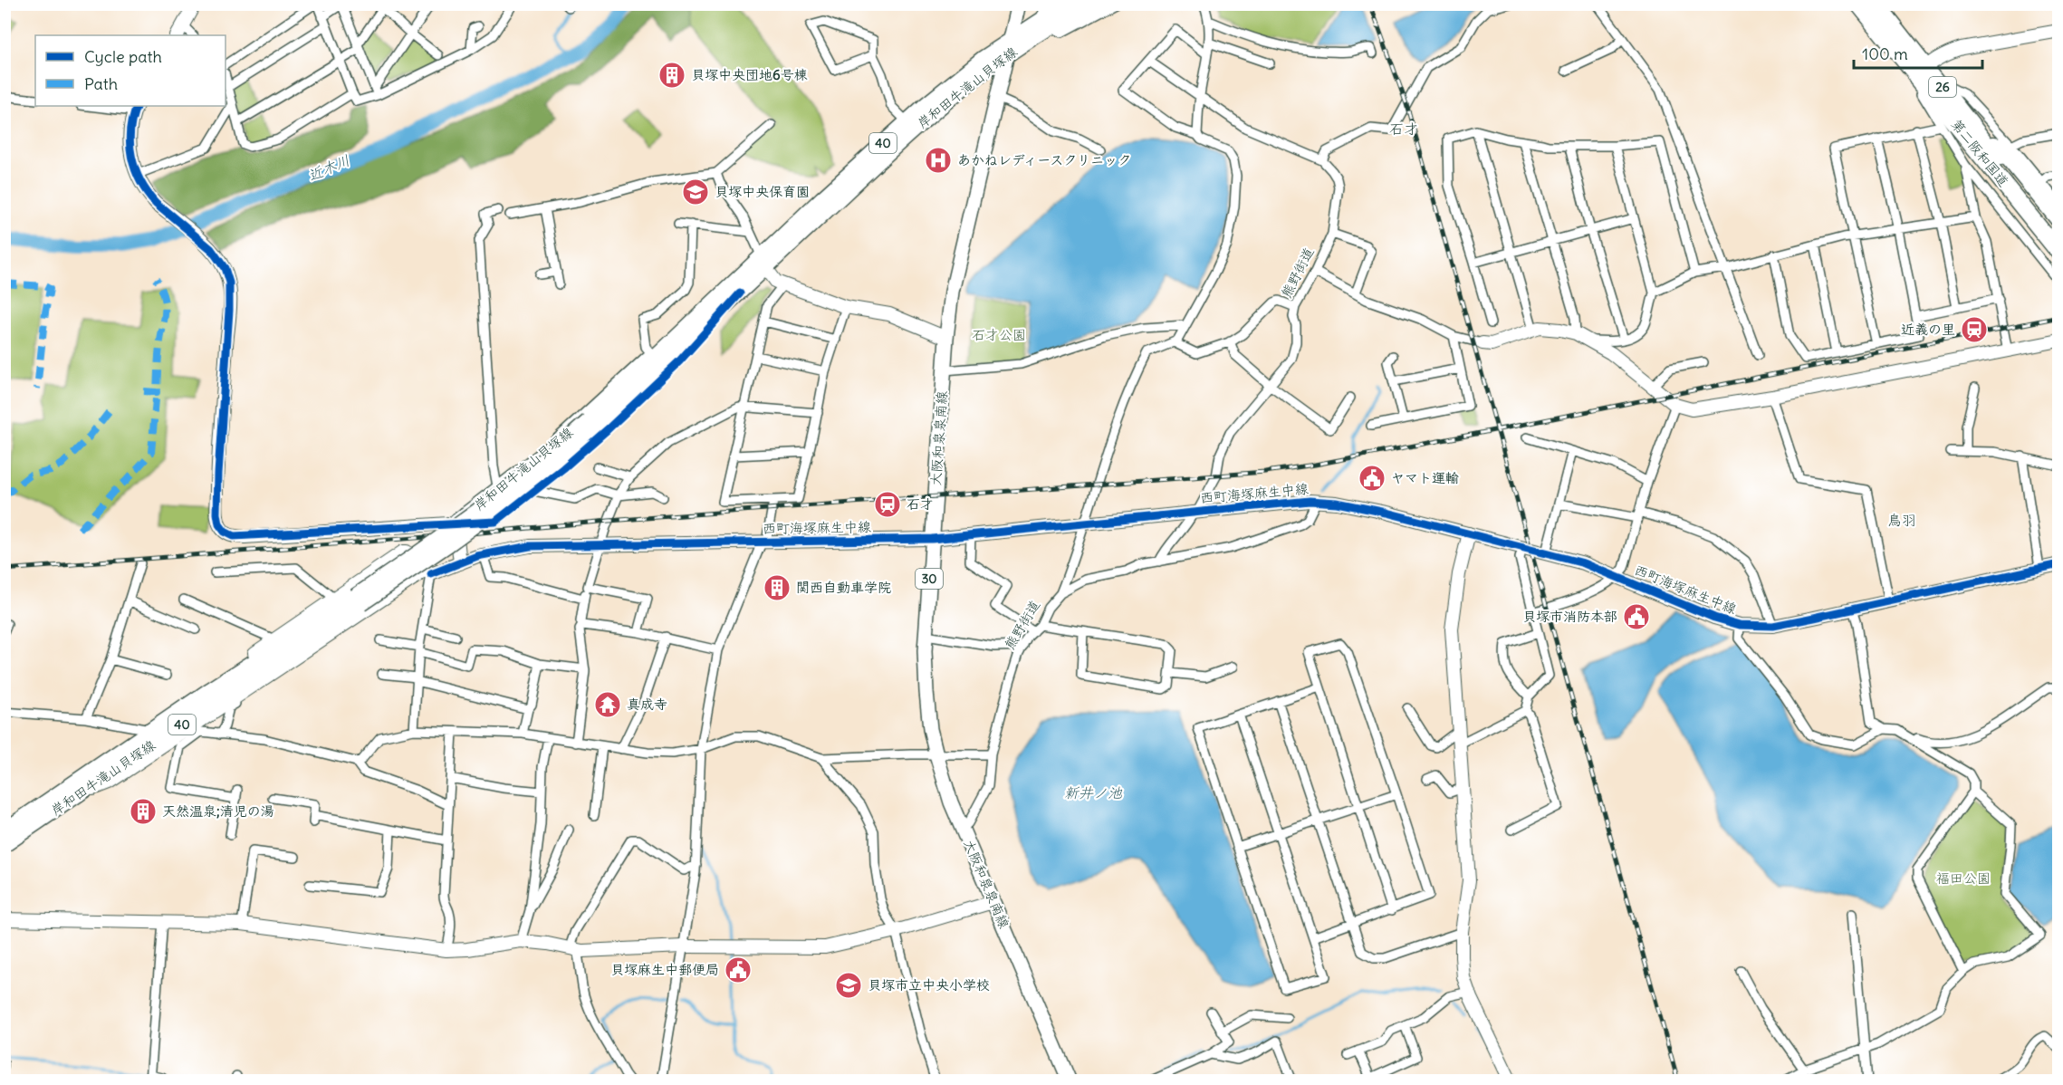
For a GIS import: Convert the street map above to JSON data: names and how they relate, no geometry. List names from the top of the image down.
{
  "streets": {
    "highway": ["26", "第二阪和国道"],
    "main road": [
      "岸和田牛滝山貝塚線",
      "40",
      "大阪和泉泉南線",
      "30"
    ],
    "street": ["熊野街道", "西町海塚麻生中線"]
  },
  "crossings": [
    ["岸和田牛滝山貝塚線", "大阪和泉泉南線"],
    ["岸和田牛滝山貝塚線", "西町海塚麻生中線"],
    ["熊野街道", "大阪和泉泉南線"],
    ["熊野街道", "西町海塚麻生中線"],
    ["大阪和泉泉南線", "西町海塚麻生中線"]
  ],
  "districts": ["石才", "鳥羽"],
  "water": ["近木川", "新井ノ池"],
  "parks": ["石才公園", "福田公園"],
  "places": {
    "building": ["貝塚中央団地6号棟", "関西自動車学院", "天然温泉;清児の湯"],
    "hospital": ["あかねレディースクリニック"],
    "school or university": ["貝塚中央保育園", "貝塚市立中央小学校"],
    "station": ["近義の里", "石才"],
    "public building": ["ヤマト運輸", "貝塚市消防本部", "貝塚麻生中郵便局"],
    "temple": ["真成寺"]
  },
  "legend": ["Cycle path", "Path"],
  "scale_bar": "100 m"
}
